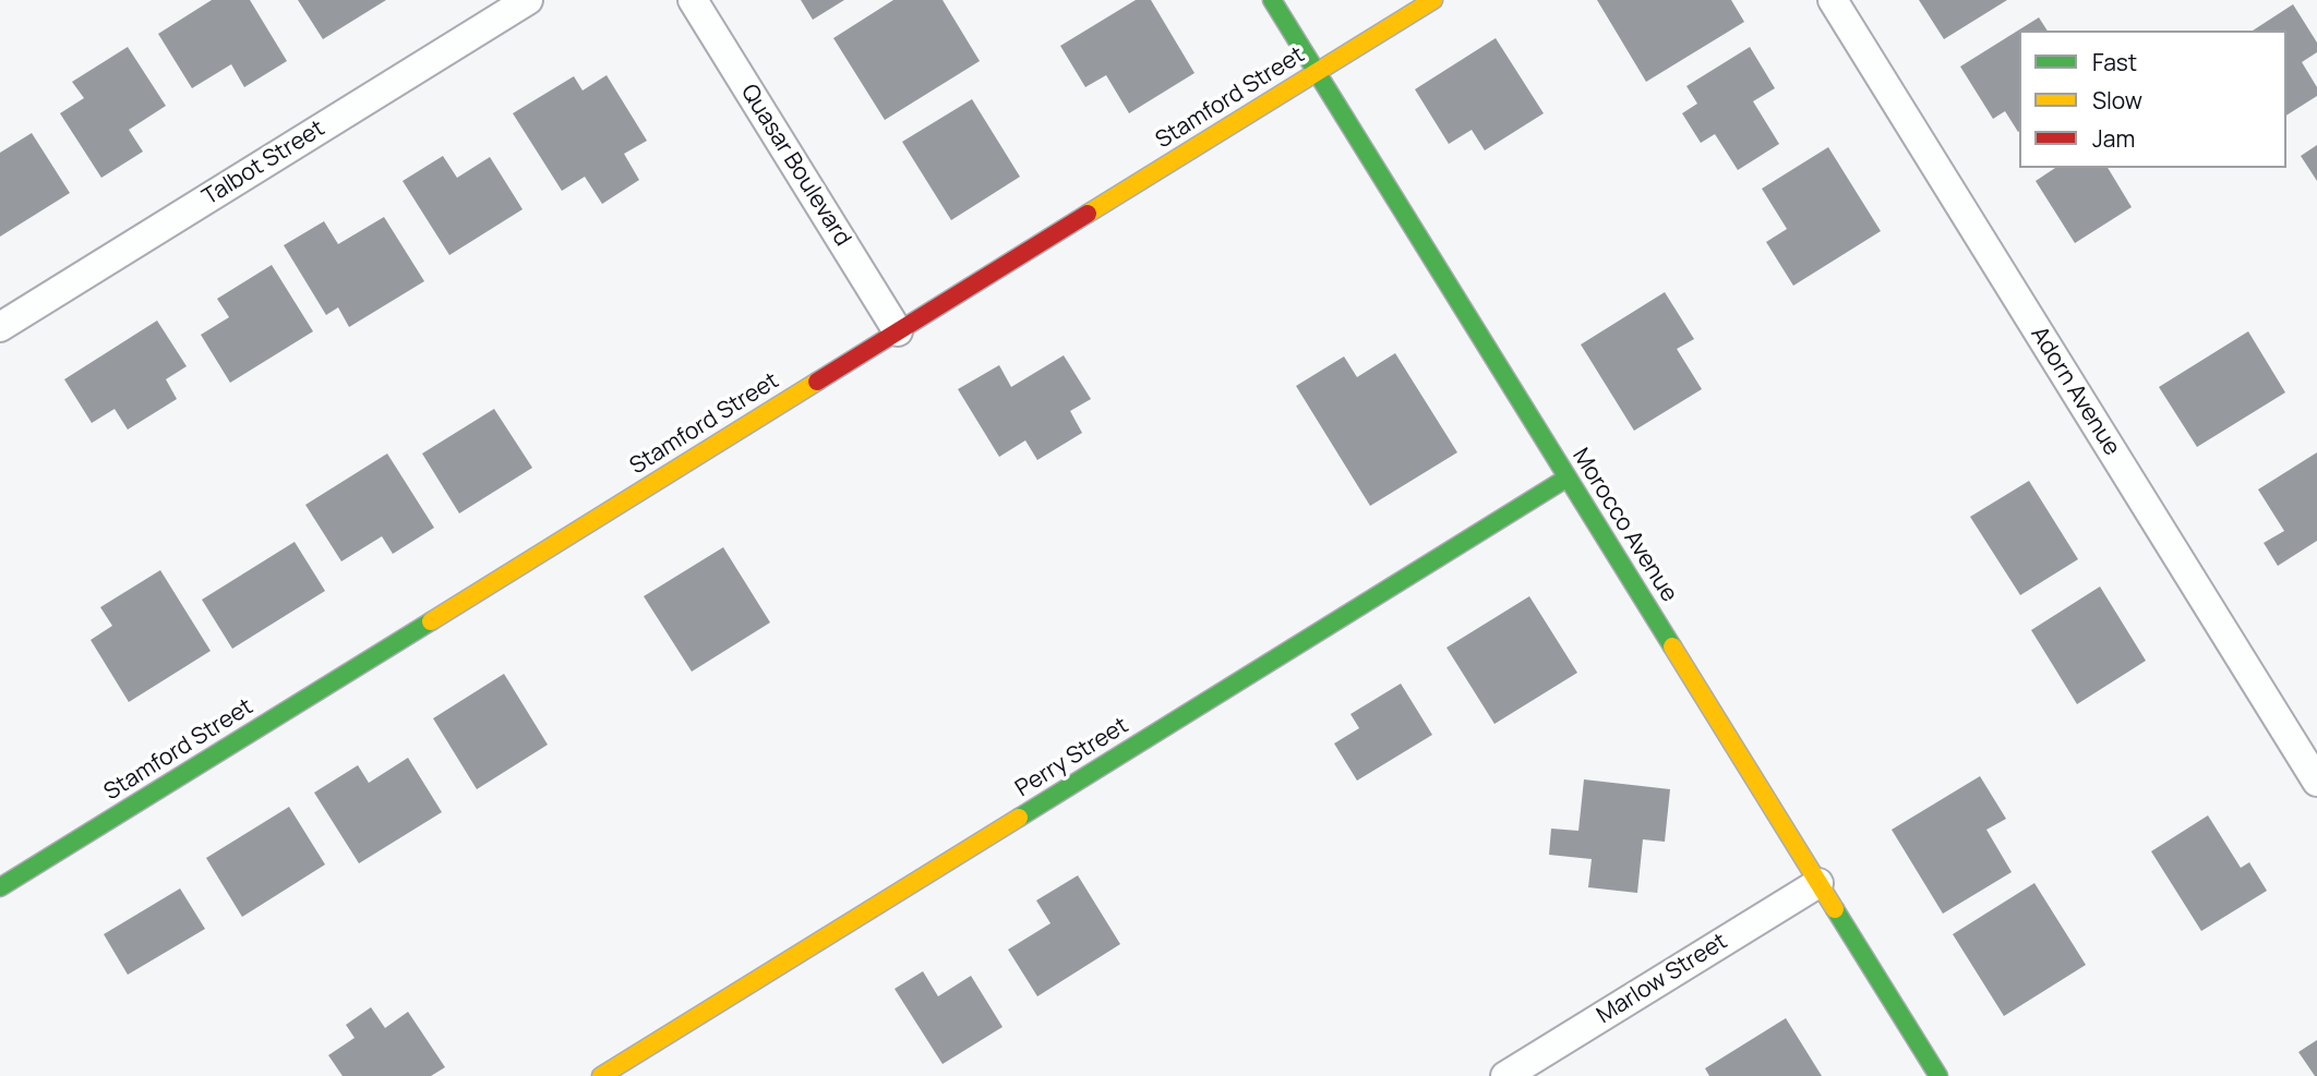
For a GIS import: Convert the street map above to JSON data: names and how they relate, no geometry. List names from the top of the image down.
{
  "streets": {
    "street": [
      "Stamford Street",
      "Talbot Street",
      "Quasar Boulevard",
      "Adorn Avenue",
      "Morocco Avenue",
      "Perry Street",
      "Marlow Street"
    ]
  },
  "crossings": [
    ["Stamford Street", "Quasar Boulevard"],
    ["Stamford Street", "Morocco Avenue"],
    ["Morocco Avenue", "Perry Street"],
    ["Morocco Avenue", "Marlow Street"]
  ],
  "legend": ["Fast", "Slow", "Jam"]
}
